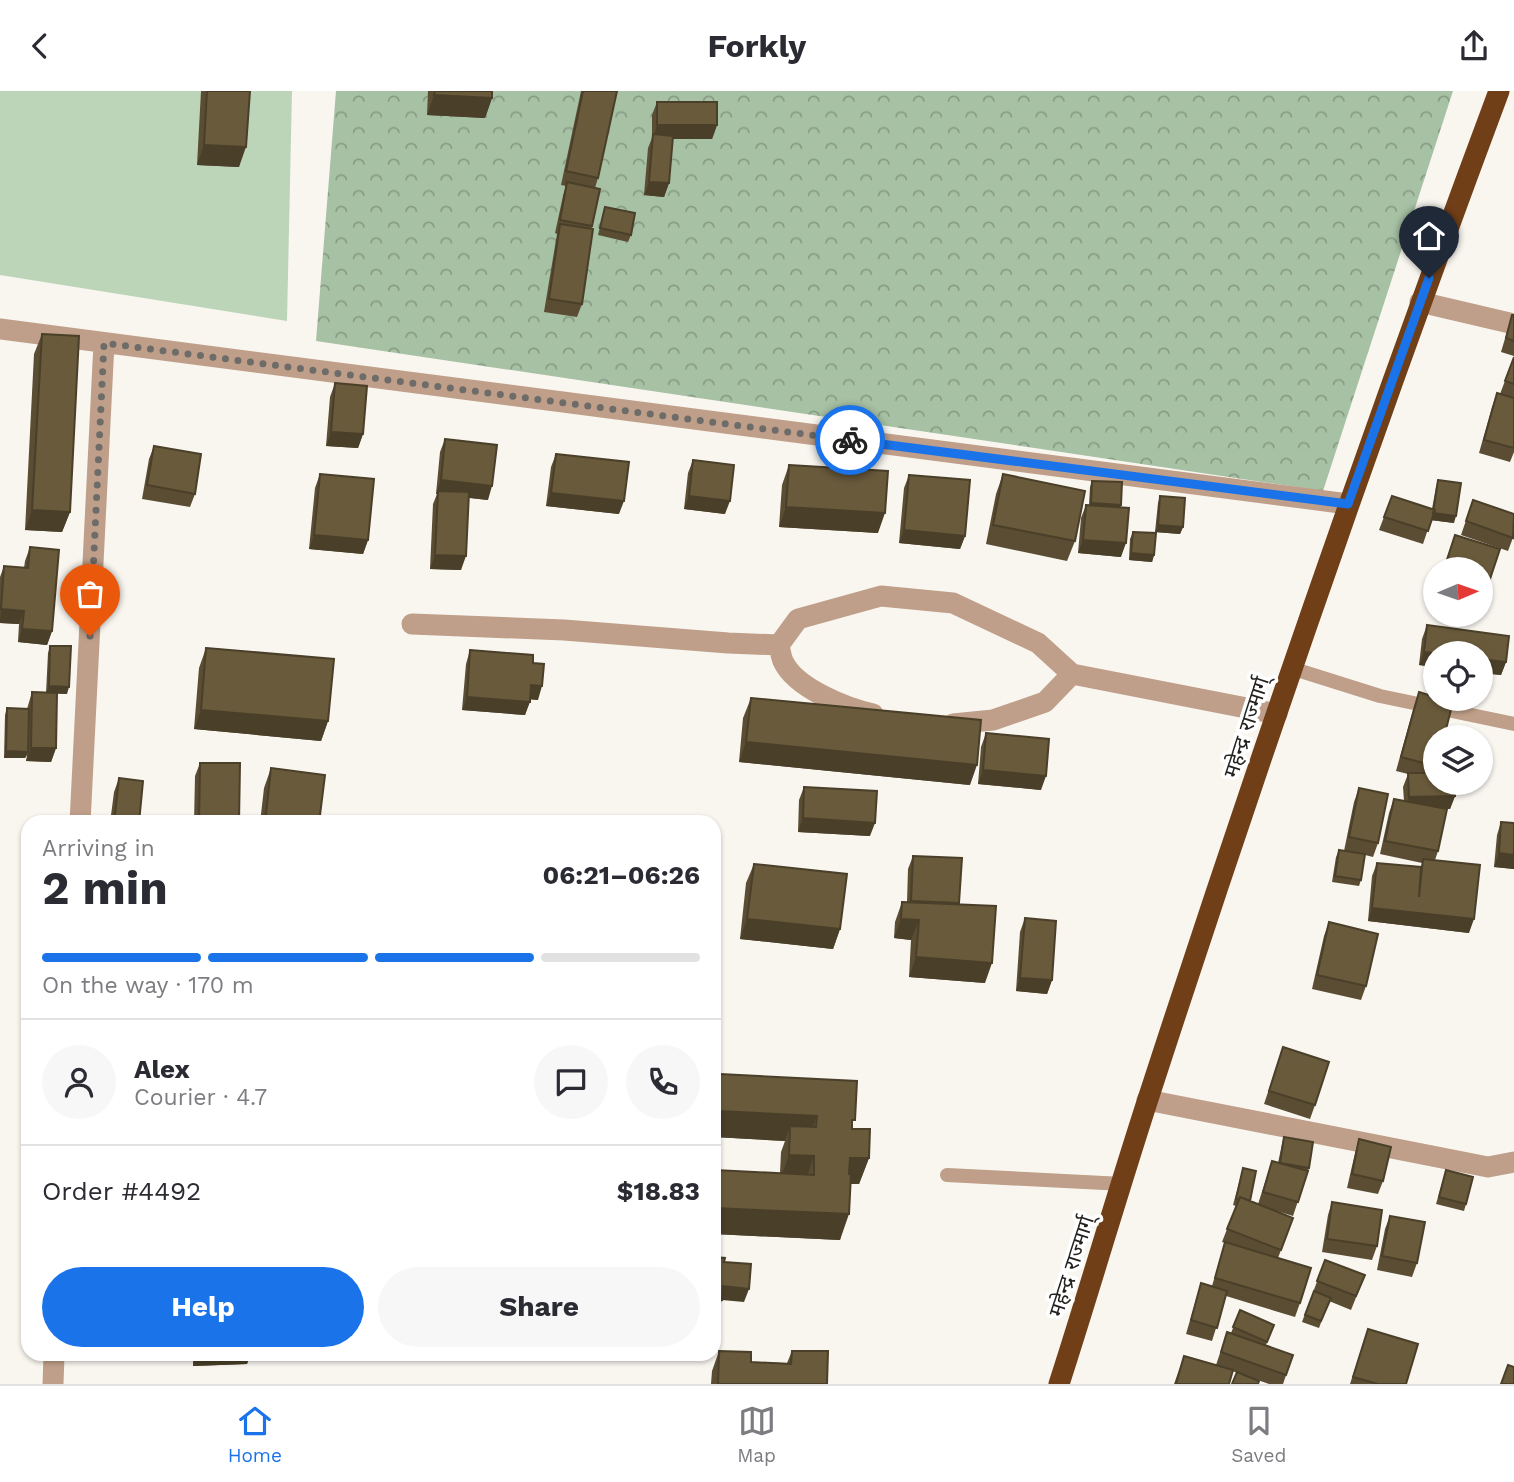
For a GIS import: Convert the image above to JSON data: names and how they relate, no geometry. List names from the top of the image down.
{
  "streets": {
    "highway": ["महेन्द्र राज्मार्ग्"]
  },
  "north": "right",
  "page": {
    "header": "Forkly",
    "heading": ["2 min", "Arriving in", "06:21–06:26"],
    "panel": [
      "Alex",
      "Courier · 4.7",
      "Order #4492",
      "$18.83"
    ],
    "bar": "On the way · 170 m",
    "buttons": ["Help", "Share"],
    "tabs": ["Home", "Map", "Saved"]
  }
}
